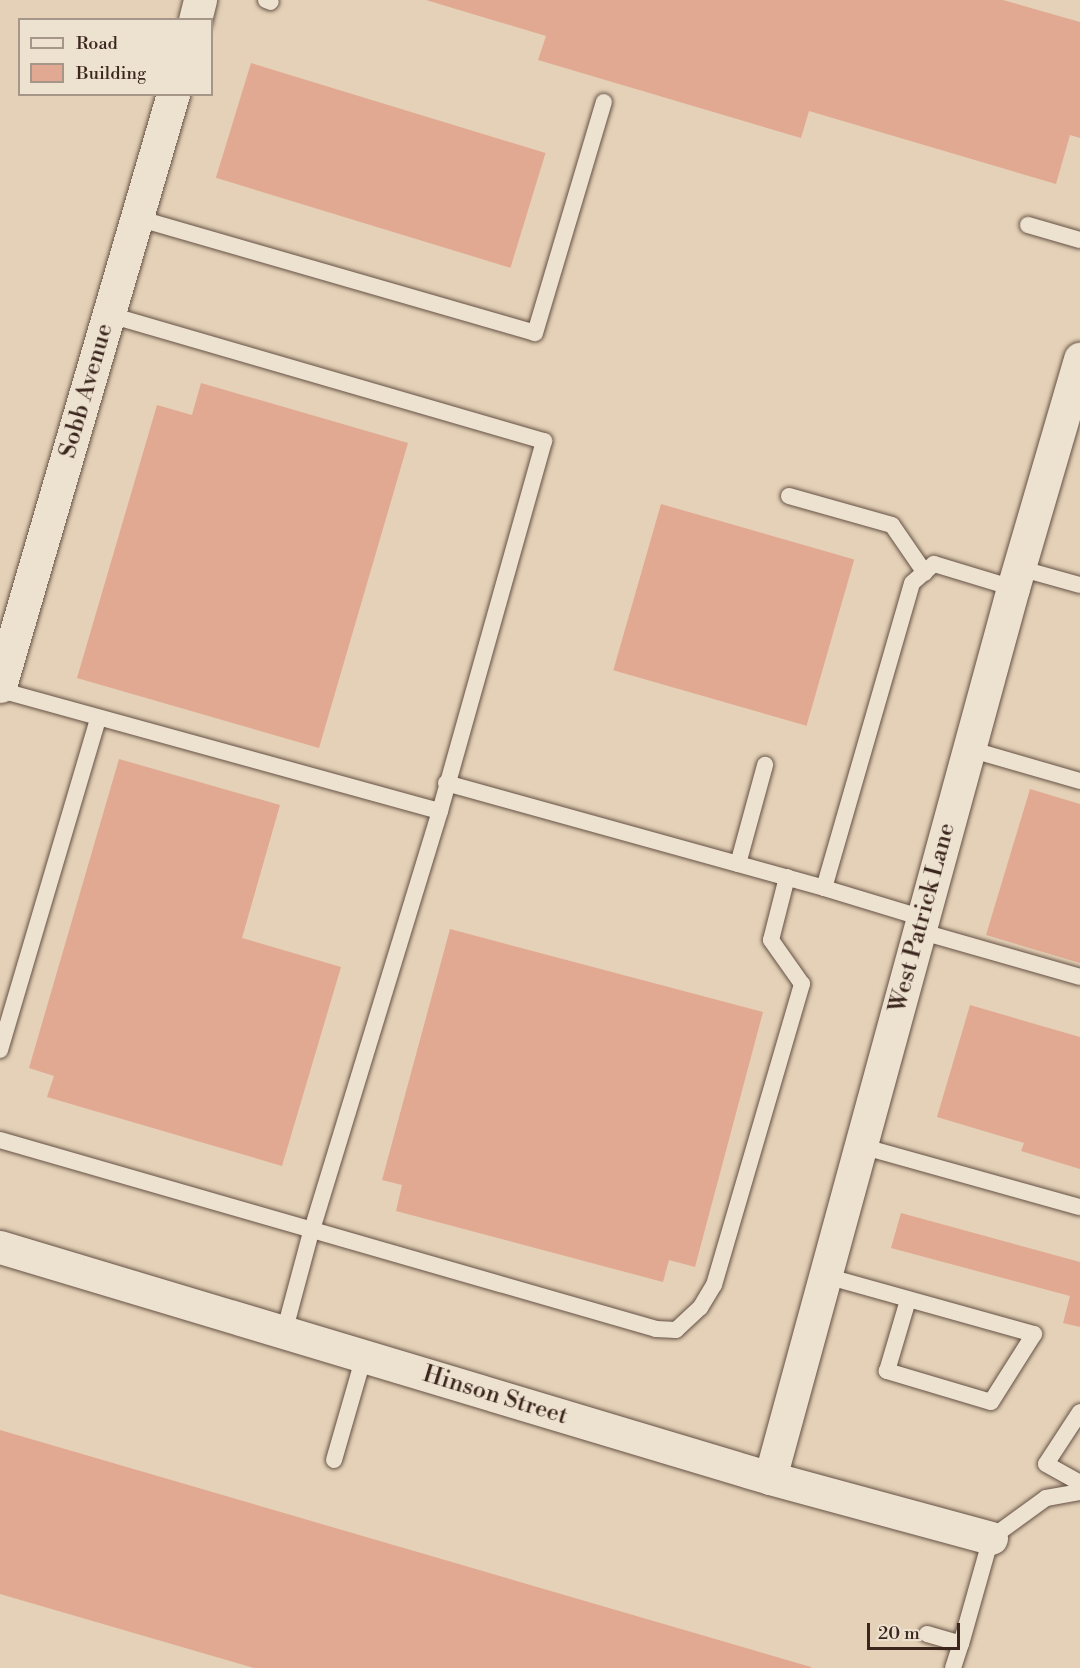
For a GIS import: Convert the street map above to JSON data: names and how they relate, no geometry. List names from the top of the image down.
{
  "streets": {
    "street": ["Sobb Avenue", "West Patrick Lane", "Hinson Street"]
  },
  "crossings": [
    ["West Patrick Lane", "Hinson Street"]
  ],
  "legend": ["Road", "Building"],
  "scale_bar": "20 m"
}
